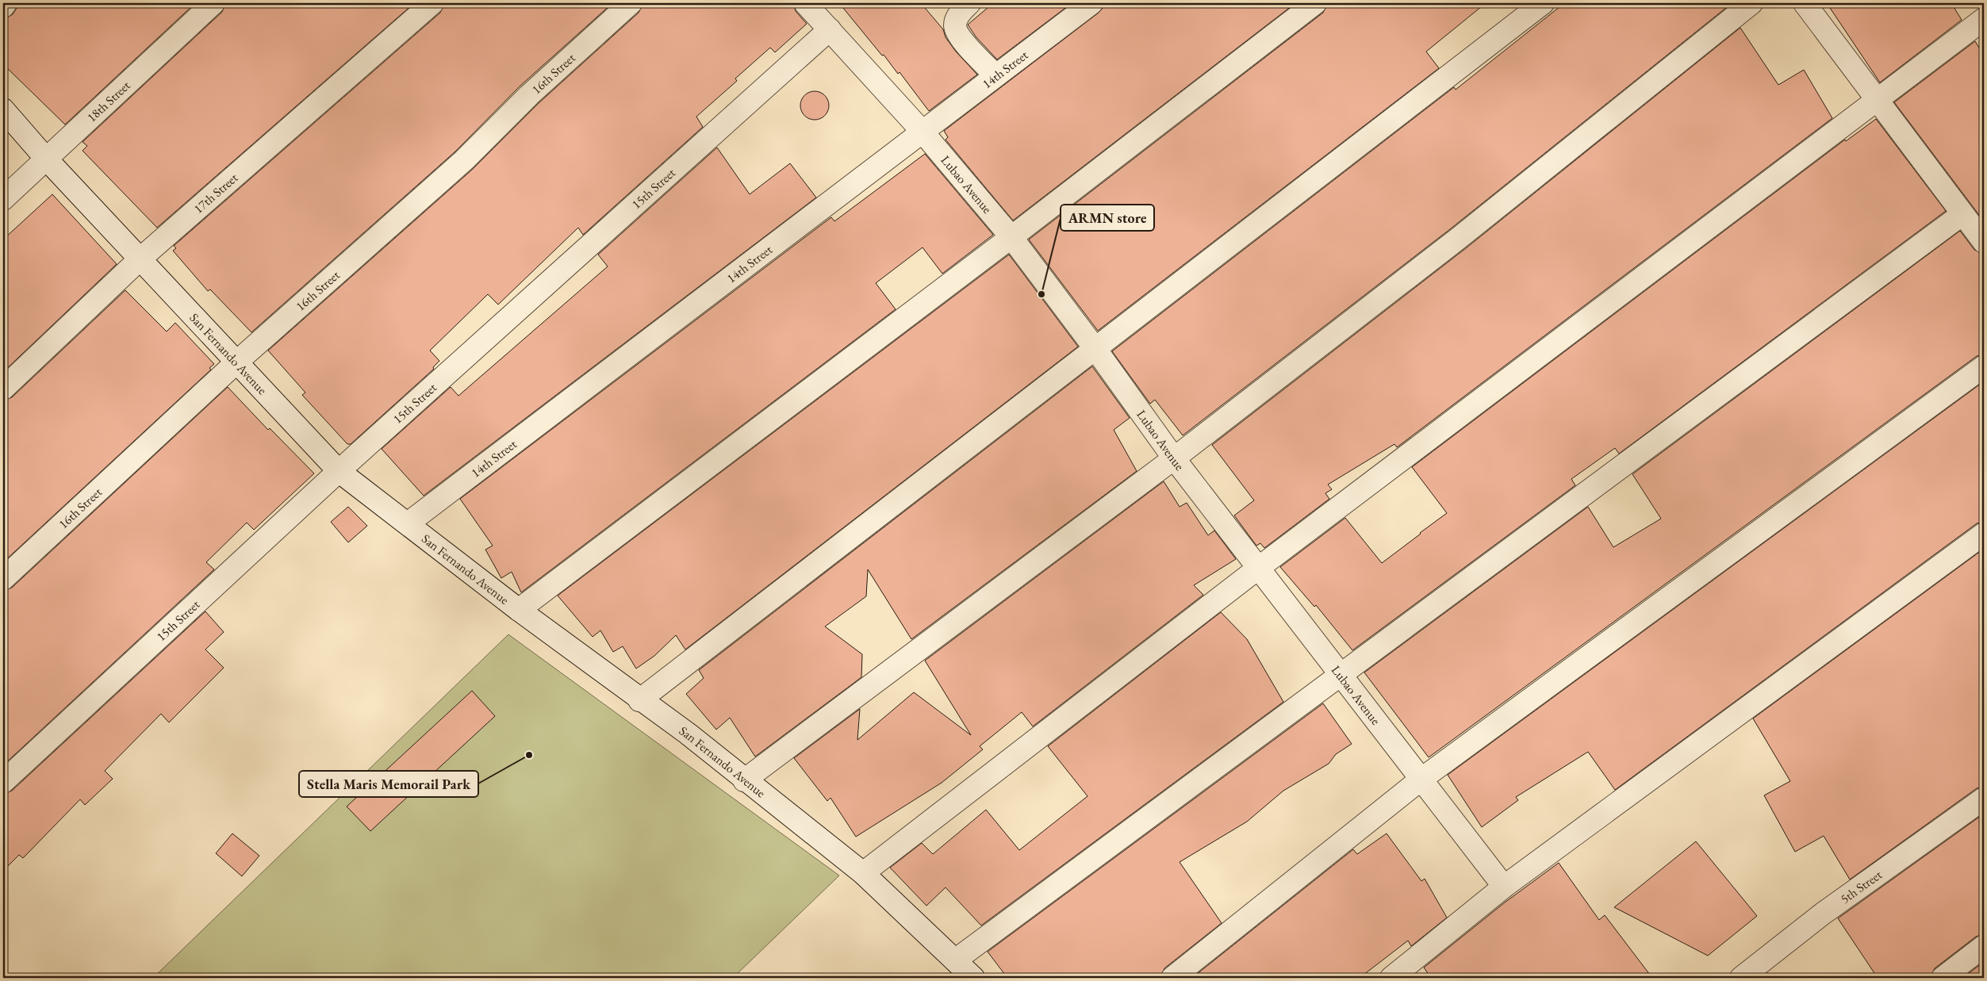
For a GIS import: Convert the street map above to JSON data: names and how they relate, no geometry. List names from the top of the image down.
{
  "streets": {
    "street": [
      "14th Street",
      "16th Street",
      "18th Street",
      "Lubao Avenue",
      "15th Street",
      "17th Street",
      "San Fernando Avenue",
      "5th Street"
    ]
  },
  "crossings": [
    ["14th Street", "Lubao Avenue"],
    ["14th Street", "San Fernando Avenue"],
    ["16th Street", "San Fernando Avenue"],
    ["18th Street", "San Fernando Avenue"],
    ["Lubao Avenue", "15th Street"],
    ["15th Street", "San Fernando Avenue"],
    ["17th Street", "San Fernando Avenue"]
  ],
  "places": ["ARMN store", "Stella Maris Memorail Park"]
}
